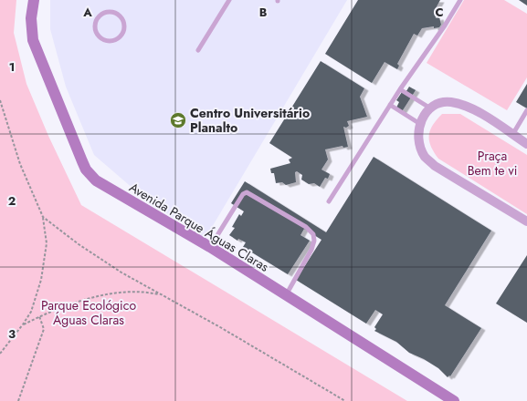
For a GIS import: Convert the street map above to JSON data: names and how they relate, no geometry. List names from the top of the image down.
{
  "streets": {
    "street": ["Avenida Parque Águas Claras"]
  },
  "parks": ["Praça Bem te vi", "Parque Ecológico Águas Claras"],
  "places": {
    "school or university": ["Centro Universitário Planalto"]
  },
  "grid": {
    "columns": ["A", "B", "C"],
    "rows": ["1", "2", "3"]
  }
}
